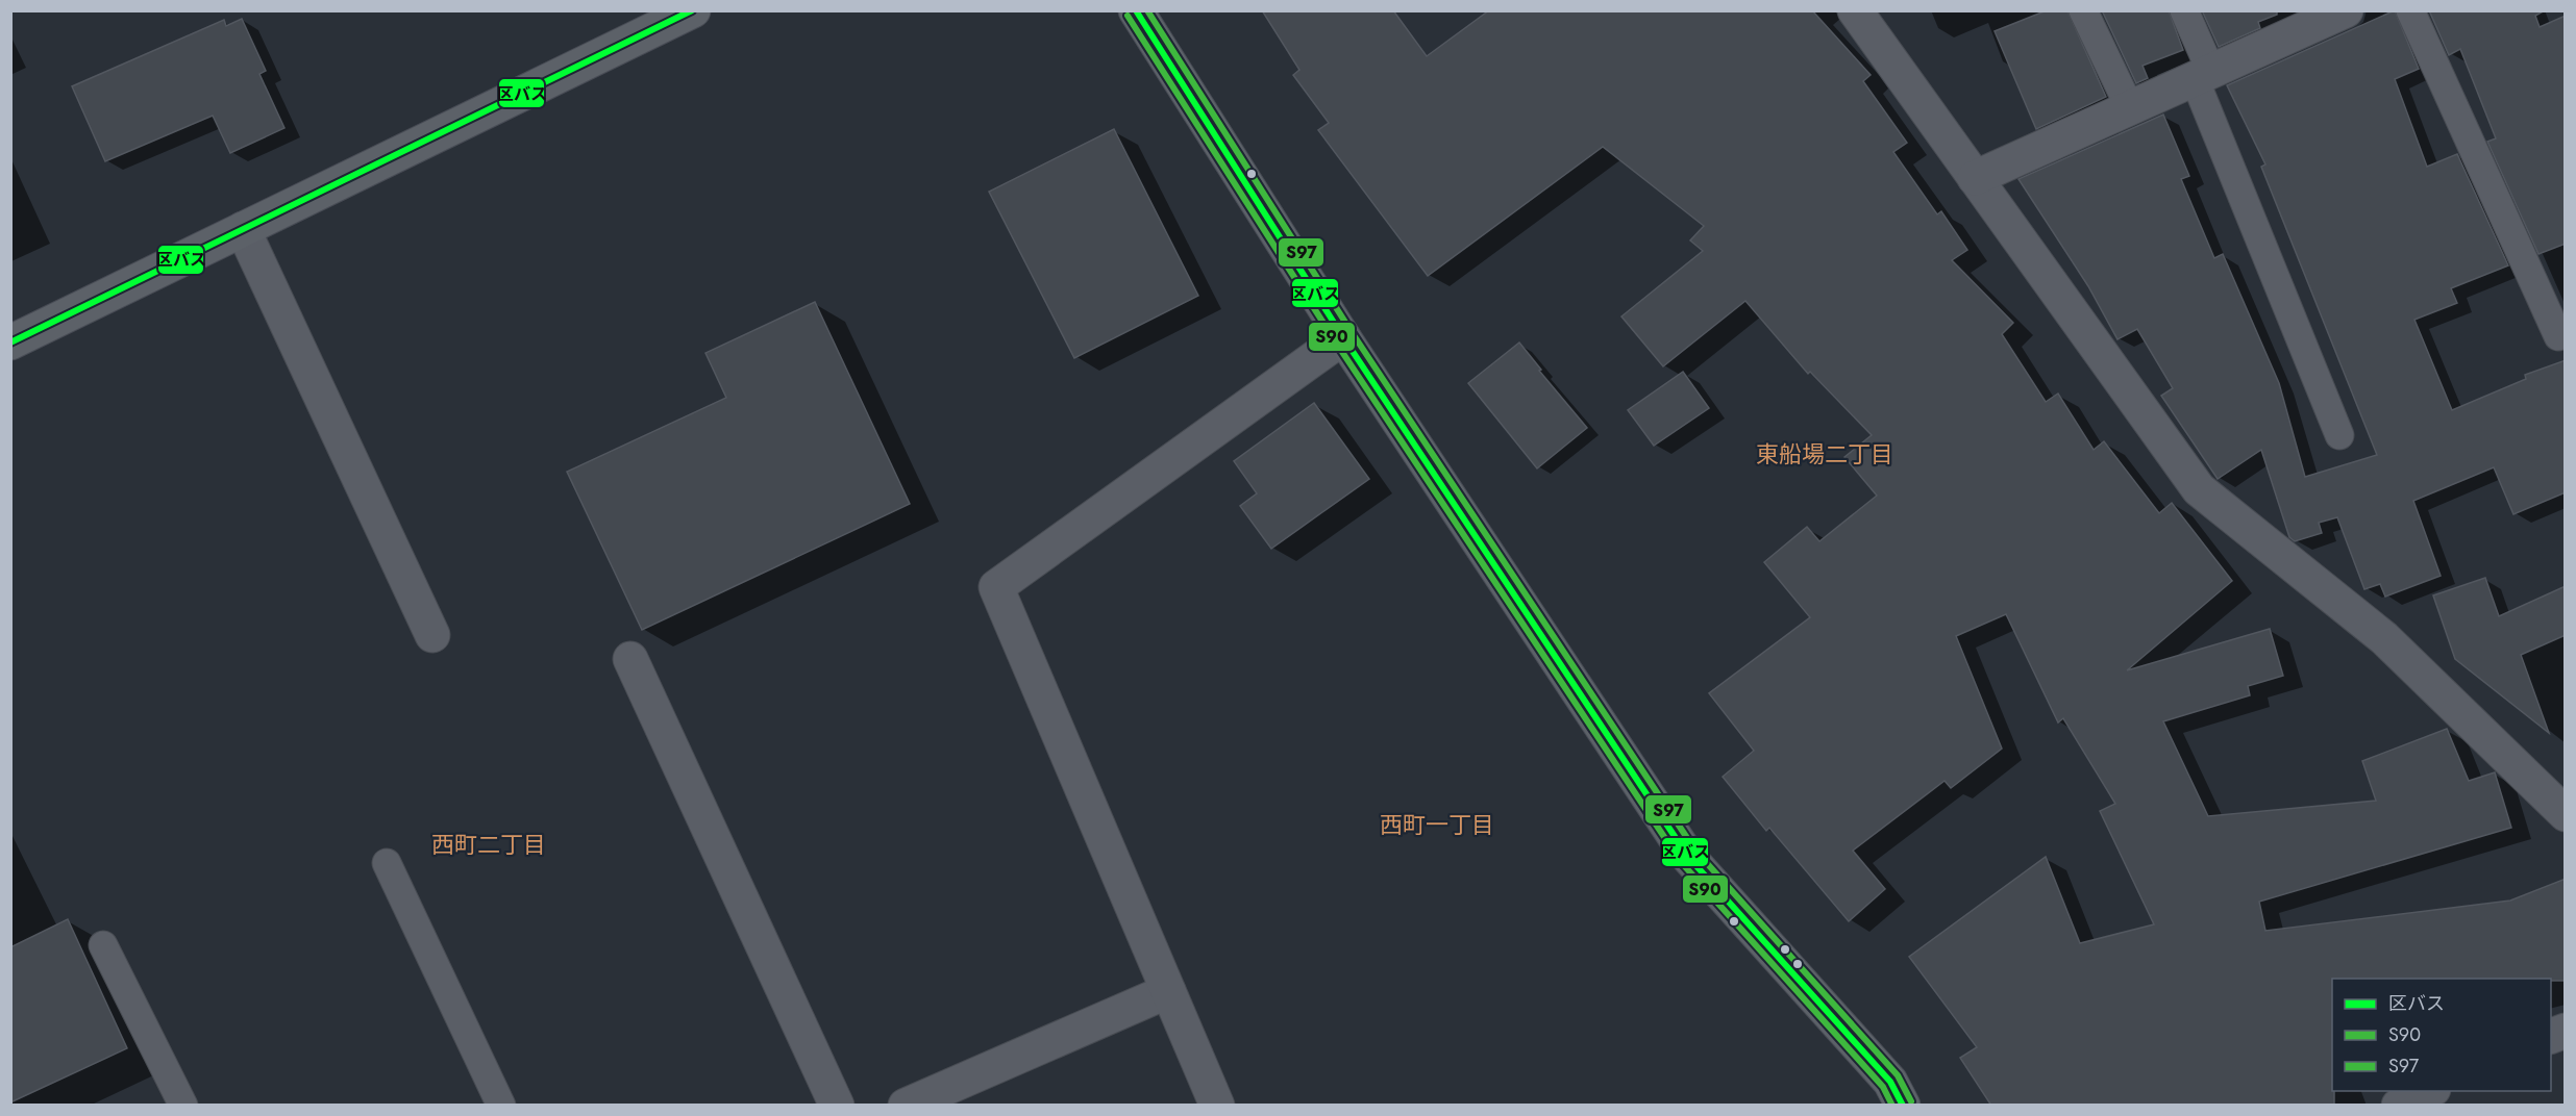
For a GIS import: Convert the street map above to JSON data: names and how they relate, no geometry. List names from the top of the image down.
{
  "districts": ["東船場二丁目", "西町一丁目", "西町二丁目"],
  "lines": ["transit line 区バス", "transit line S97", "transit line S90"],
  "legend": ["区バス", "S90", "S97"]
}
